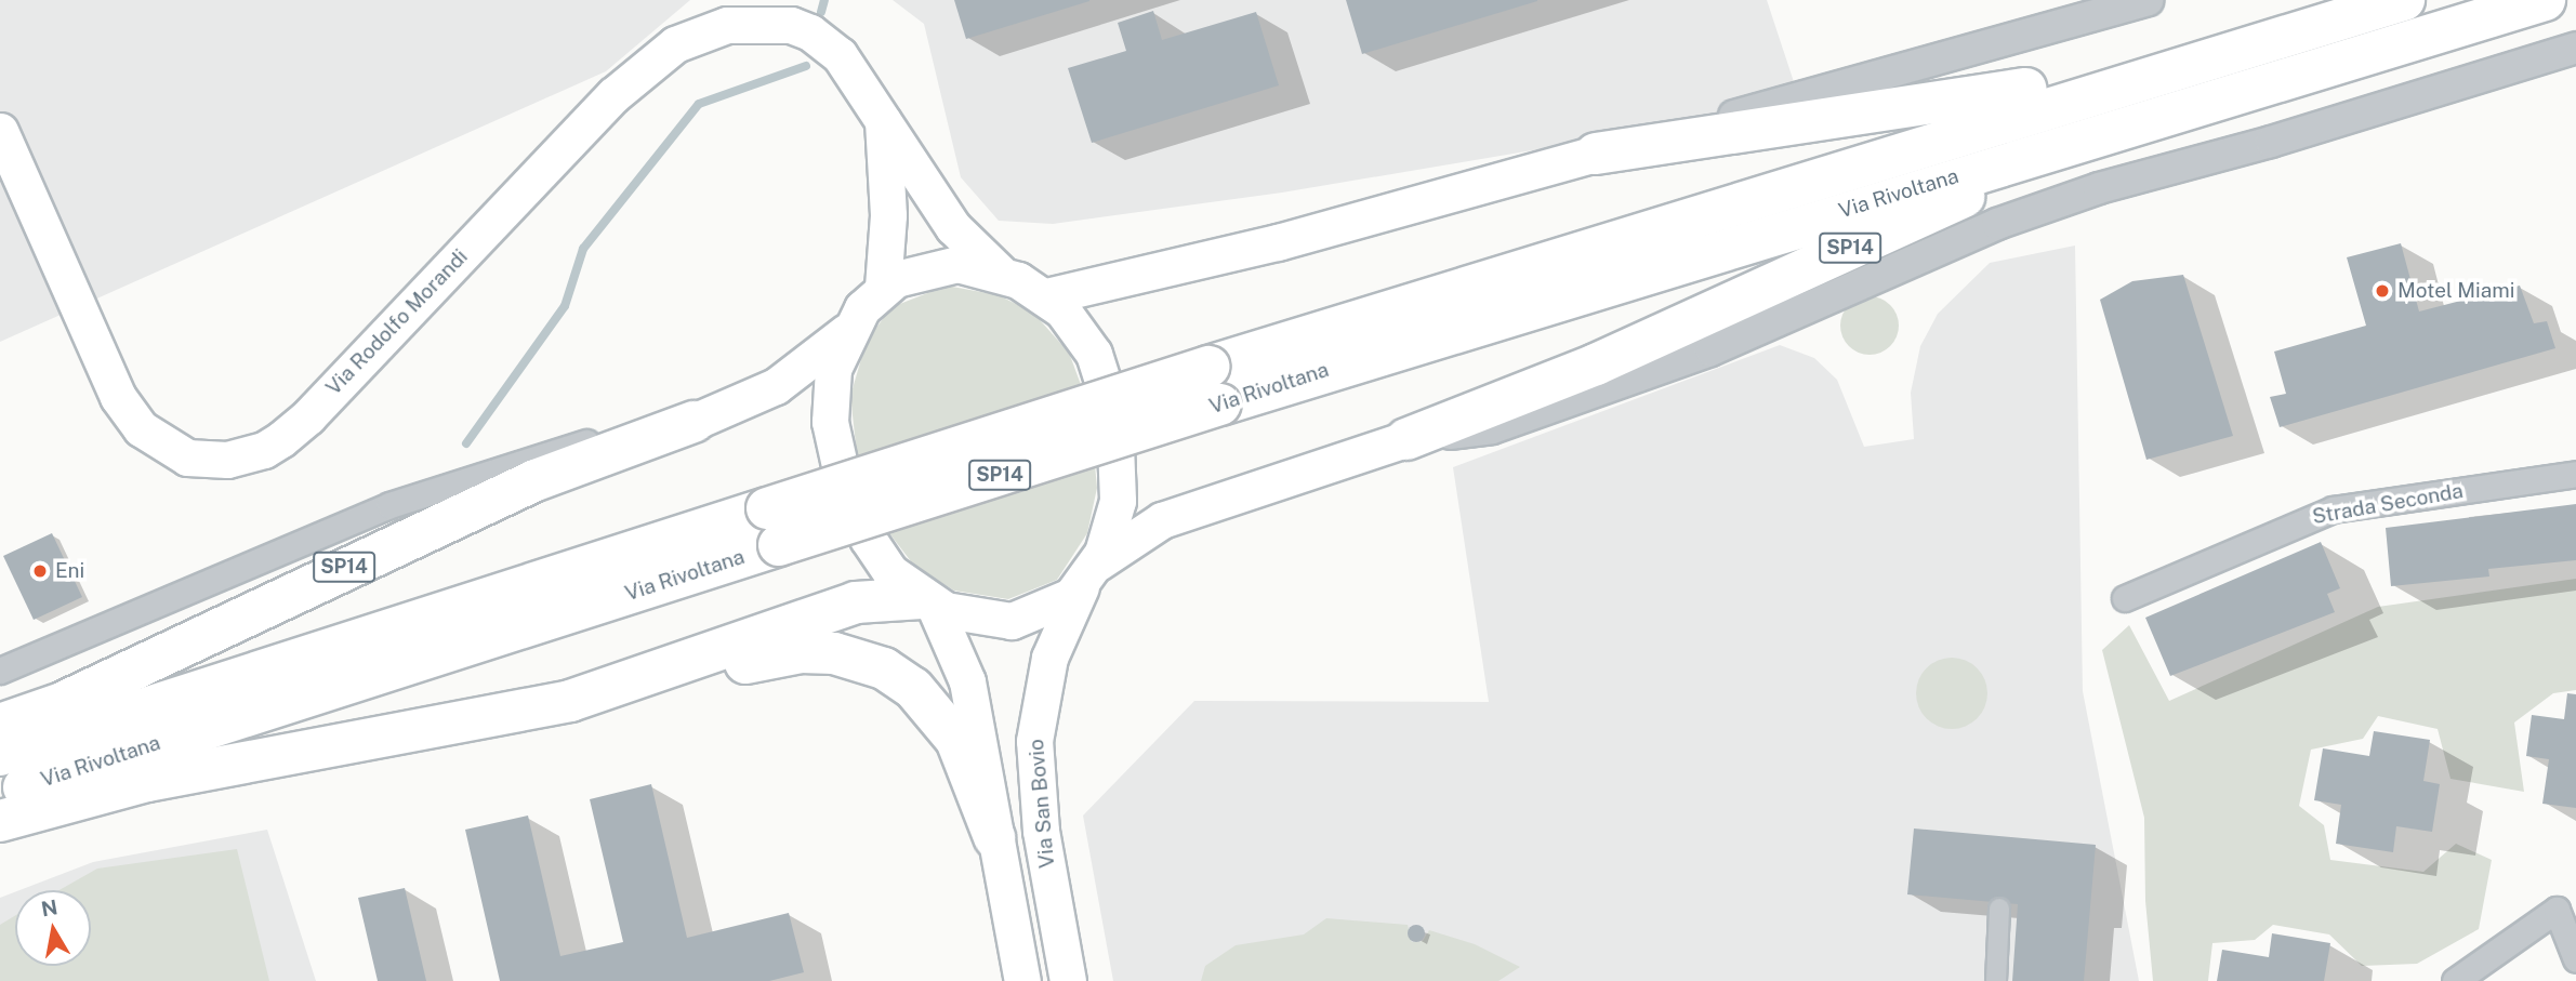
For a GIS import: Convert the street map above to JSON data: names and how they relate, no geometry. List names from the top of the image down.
{
  "streets": {
    "highway": ["Via Rivoltana", "SP14"],
    "main road": ["Via Rodolfo Morandi", "Via San Bovio"],
    "street": ["Strada Seconda"]
  },
  "crossings": [
    ["Via Rivoltana", "SP14"]
  ],
  "places": ["Motel Miami", "Eni"],
  "north": "top"
}
